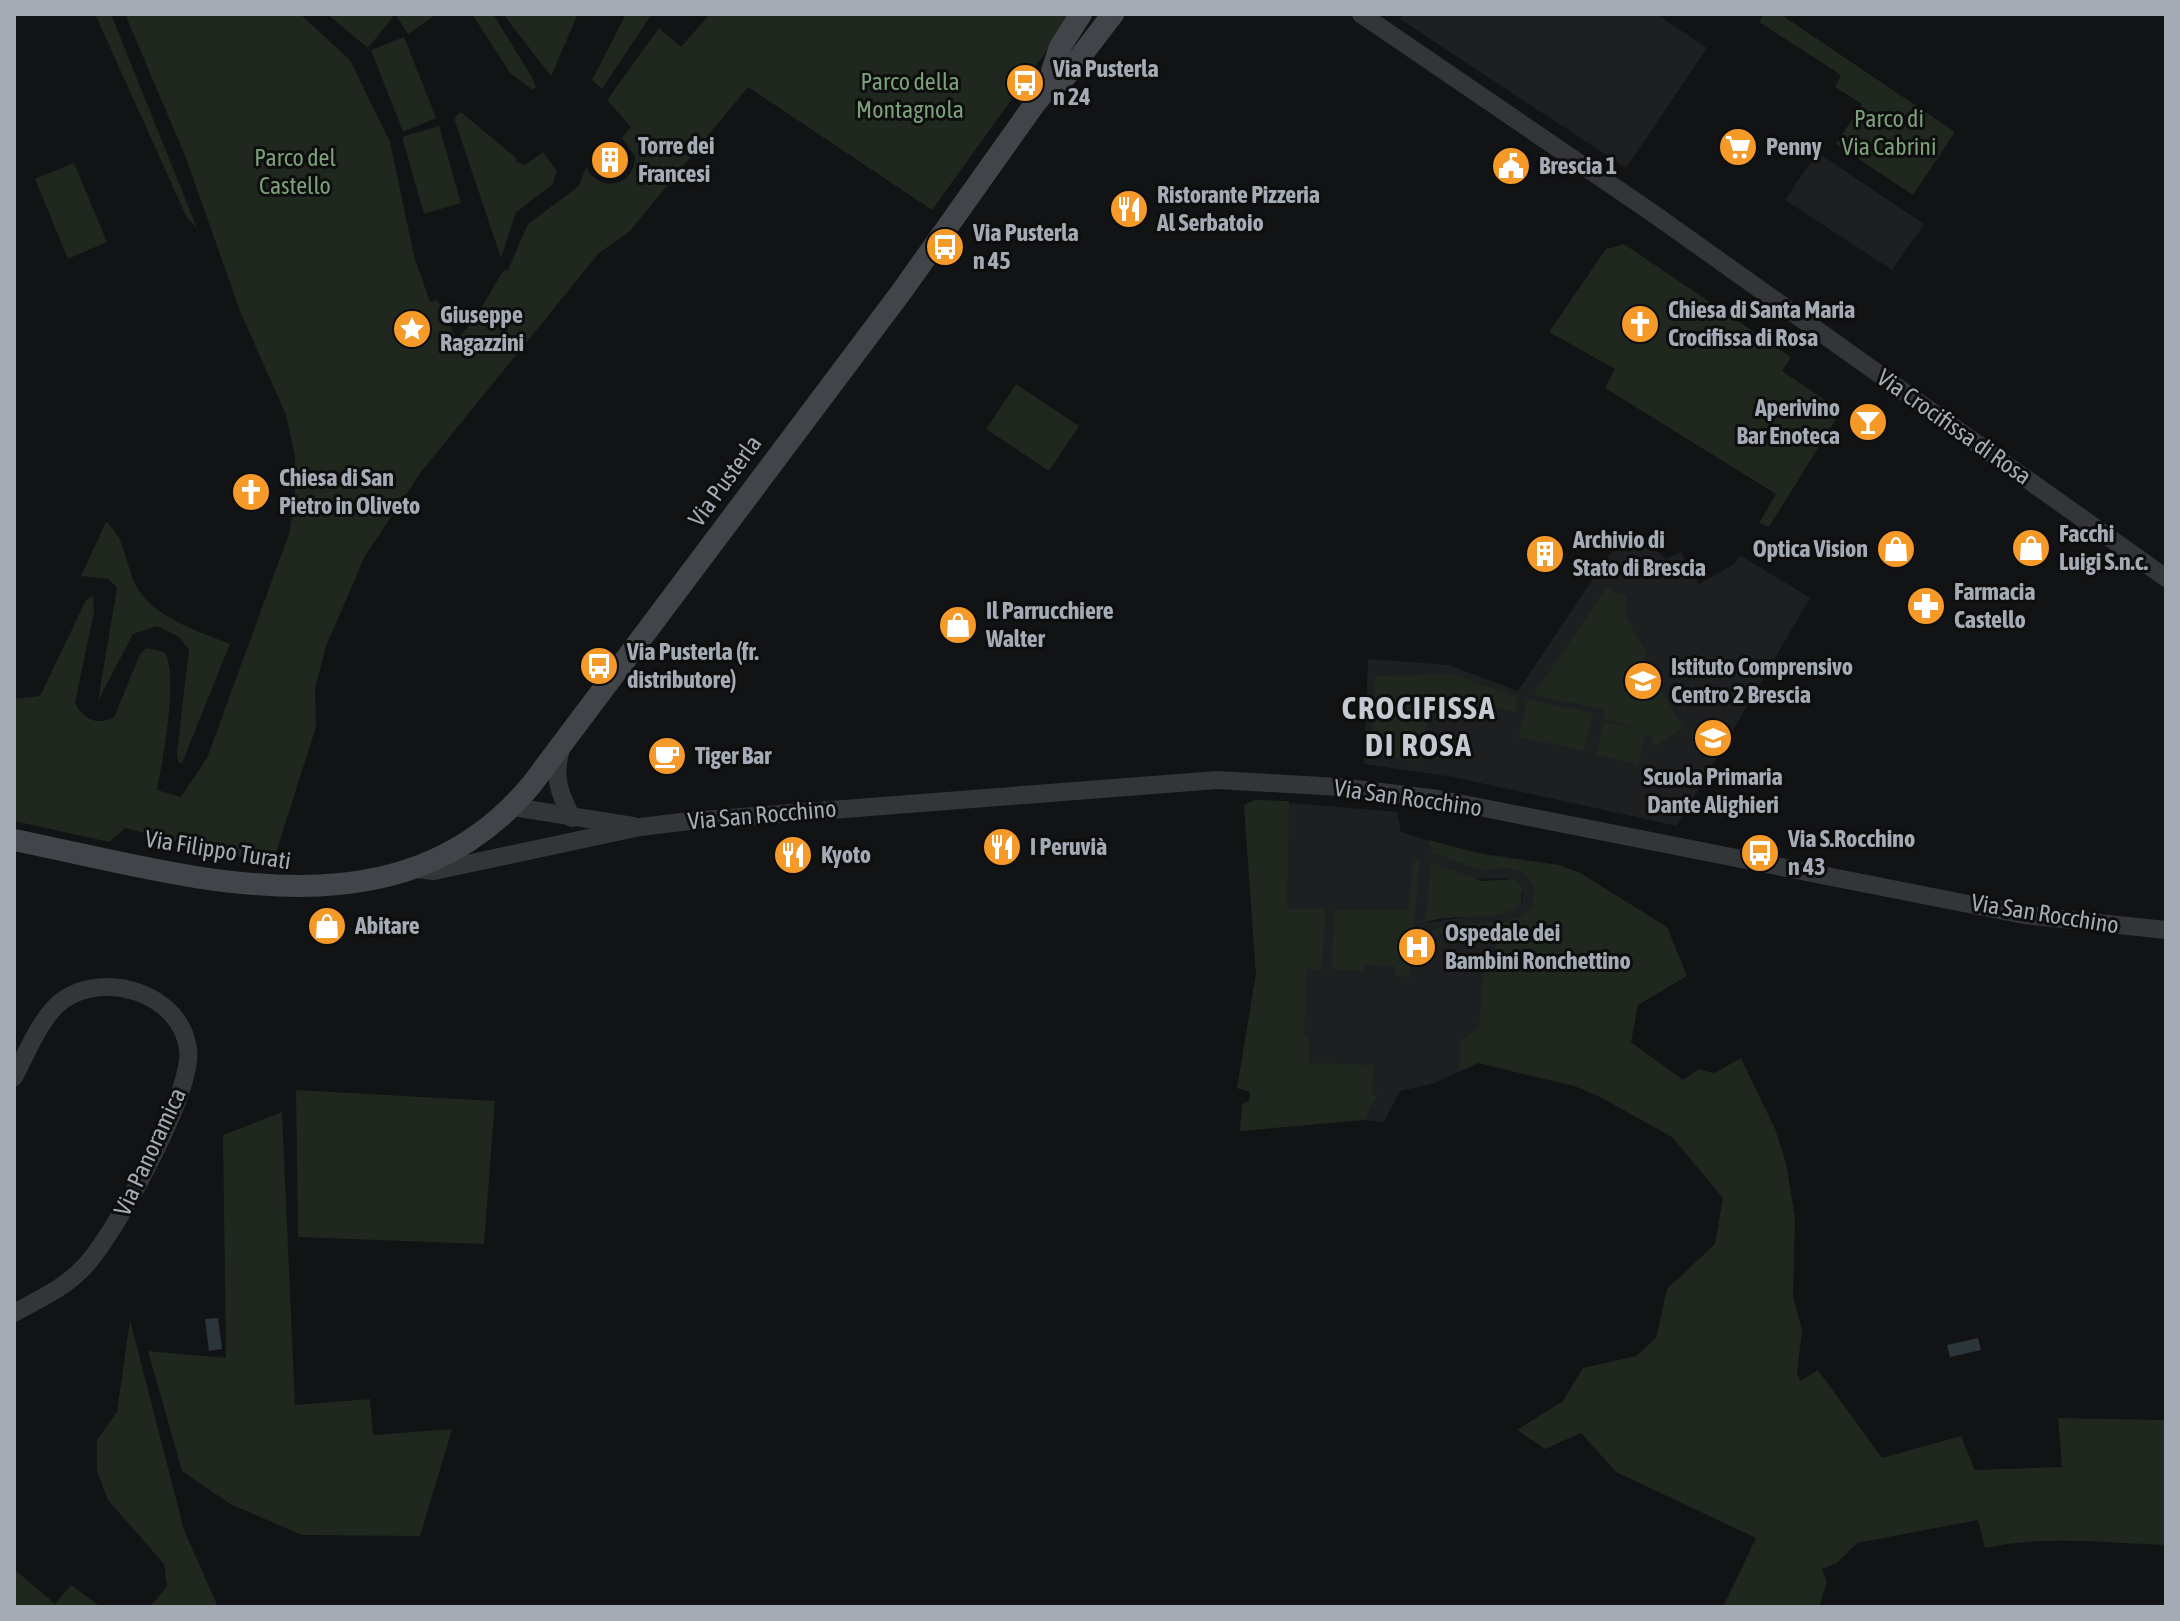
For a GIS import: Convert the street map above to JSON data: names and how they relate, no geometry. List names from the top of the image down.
{
  "streets": {
    "main road": ["Via Pusterla", "Via Filippo Turati"],
    "street": ["Via Crocifissa di Rosa", "Via San Rocchino", "Via Panoramica"]
  },
  "crossings": [
    ["Via Pusterla", "Via San Rocchino"],
    ["Via Pusterla", "Via Filippo Turati"],
    ["Via San Rocchino", "Via Filippo Turati"]
  ],
  "districts": ["CROCIFISSA DI ROSA"],
  "parks": ["Parco della Montagnola", "Parco di Via Cabrini", "Parco del Castello"],
  "places": {
    "bus stop": [
      "Via Pusterla n 24",
      "Via Pusterla n 45",
      "Via Pusterla (fr. distributore)",
      "Via S.Rocchino n 43"
    ],
    "supermarket": ["Penny"],
    "building": ["Torre dei Francesi", "Archivio di Stato di Brescia"],
    "public building": ["Brescia 1"],
    "restaurant": ["Ristorante Pizzeria Al Serbatoio", "I Peruvià", "Kyoto"],
    "church": ["Chiesa di Santa Maria Crocifissa di Rosa", "Chiesa di San Pietro in Oliveto"],
    "place": ["Giuseppe Ragazzini"],
    "bar": ["Aperivino Bar Enoteca"],
    "shop": [
      "Facchi Luigi S.n.c.",
      "Optica Vision",
      "Il Parrucchiere Walter",
      "Abitare"
    ],
    "pharmacy": ["Farmacia Castello"],
    "school or university": ["Istituto Comprensivo Centro 2 Brescia", "Scuola Primaria Dante Alighieri"],
    "cafe": ["Tiger Bar"],
    "hospital": ["Ospedale dei Bambini Ronchettino"]
  }
}
